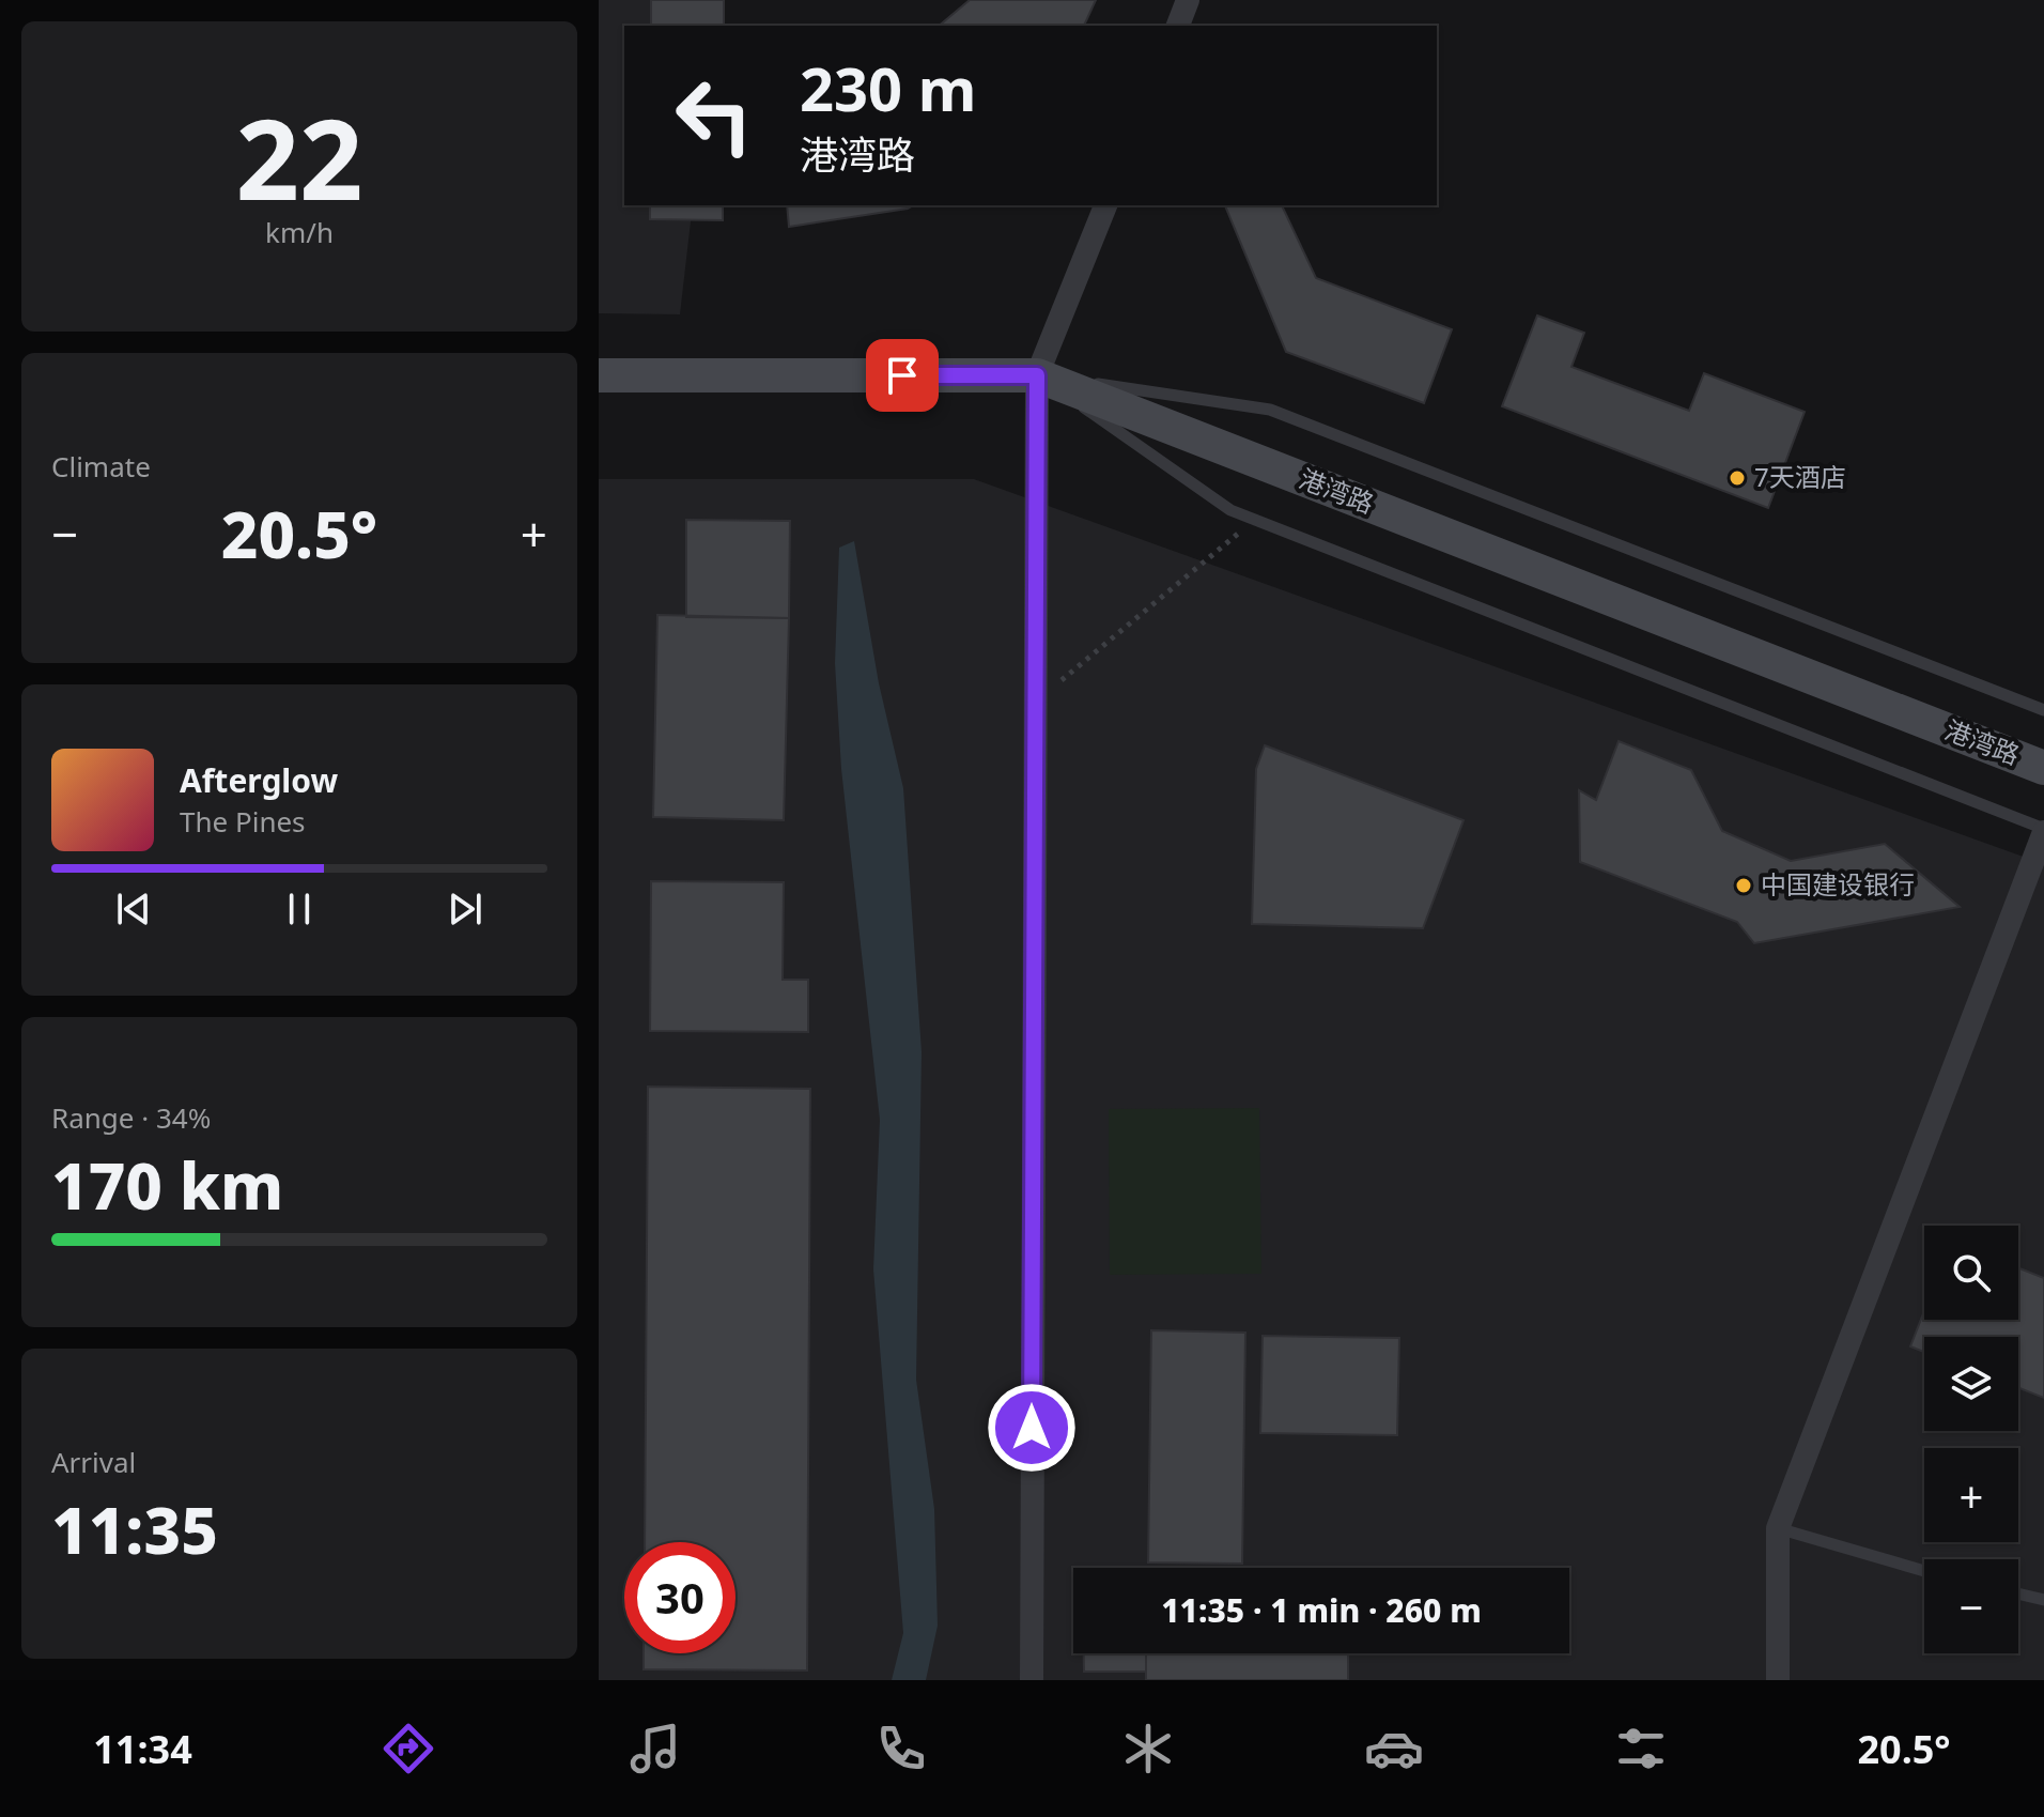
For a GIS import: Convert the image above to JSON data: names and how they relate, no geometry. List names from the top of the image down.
{
  "streets": {
    "main road": ["港湾路"]
  },
  "places": ["7天酒店", "中国建设银行"],
  "page": {
    "tile": [
      ["22", "km/h"],
      "Climate",
      ["Range · 34%", "170 km"],
      ["Arrival", "11:35"]
    ],
    "turn": ["230 m", "港湾路"],
    "heat": ["−", "20.5°", "+"],
    "song": ["Afterglow", "The Pines"],
    "map_buttons": ["+", "−"],
    "limit": "30",
    "trip": "11:35 · 1 min · 260 m",
    "tabs": ["11:34", "20.5°"]
  }
}
